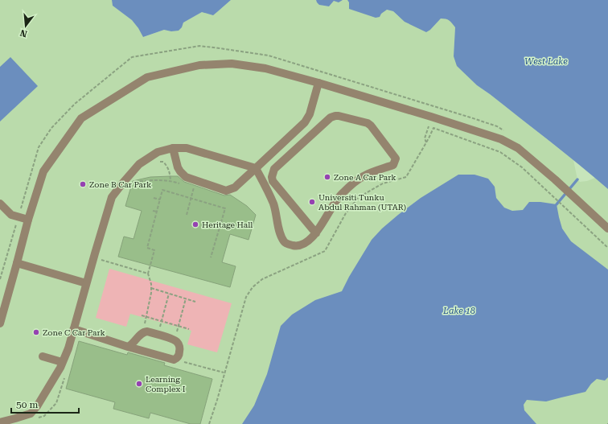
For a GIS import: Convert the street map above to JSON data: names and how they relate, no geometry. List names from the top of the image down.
{
  "water": ["West Lake", "Lake 18"],
  "places": [
    "Zone A Car Park",
    "Zone B Car Park",
    "Universiti Tunku Abdul Rahman (UTAR)",
    "Heritage Hall",
    "Zone C Car Park",
    "Learning Complex I"
  ],
  "scale_bar": "50 m",
  "north": "bottom"
}
